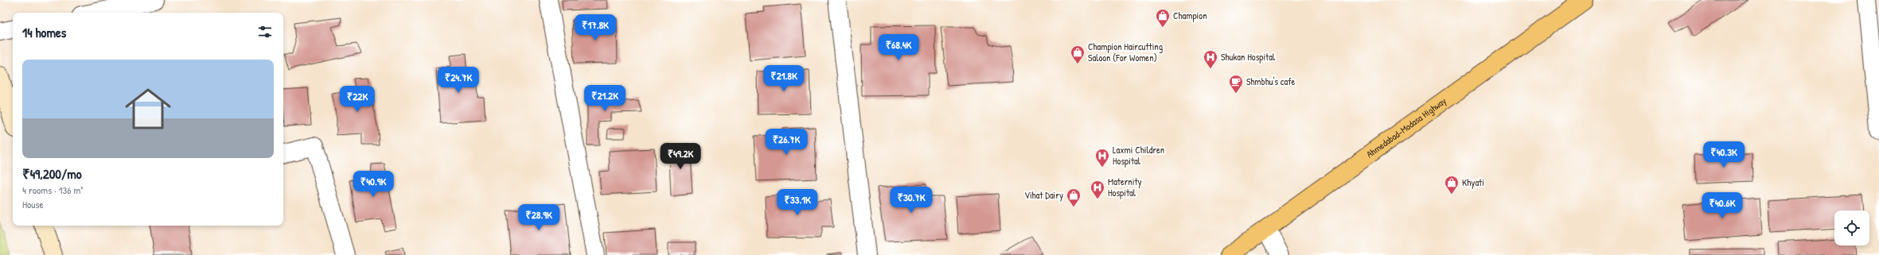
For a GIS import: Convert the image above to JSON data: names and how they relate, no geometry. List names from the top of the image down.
{
  "streets": {
    "main road": ["Ahmedabad-Modasa Highway"]
  },
  "places": {
    "shop": [
      "Champion",
      "Champion Haircutting Saloon (For Women)",
      "Khyati",
      "Vihat Dairy"
    ],
    "hospital": ["Shukan Hospital", "Laxmi Children Hospital", "Maternity Hospital"],
    "cafe": ["Shmbhu's cafe"]
  },
  "page": {
    "heading": "14 homes",
    "price": [
      "₹17.8K",
      "₹68.4K",
      "₹21.8K",
      "₹24.7K",
      "₹21.2K",
      "₹22K",
      "₹26.7K",
      "₹40.3K",
      "₹49.2K",
      "₹40.9K",
      "₹30.7K",
      "₹33.1K",
      "₹40.6K",
      "₹28.9K"
    ],
    "list": [
      {
        "name": "₹49,200/mo",
        "note": "4 rooms · 136 m² · House"
      }
    ]
  }
}
